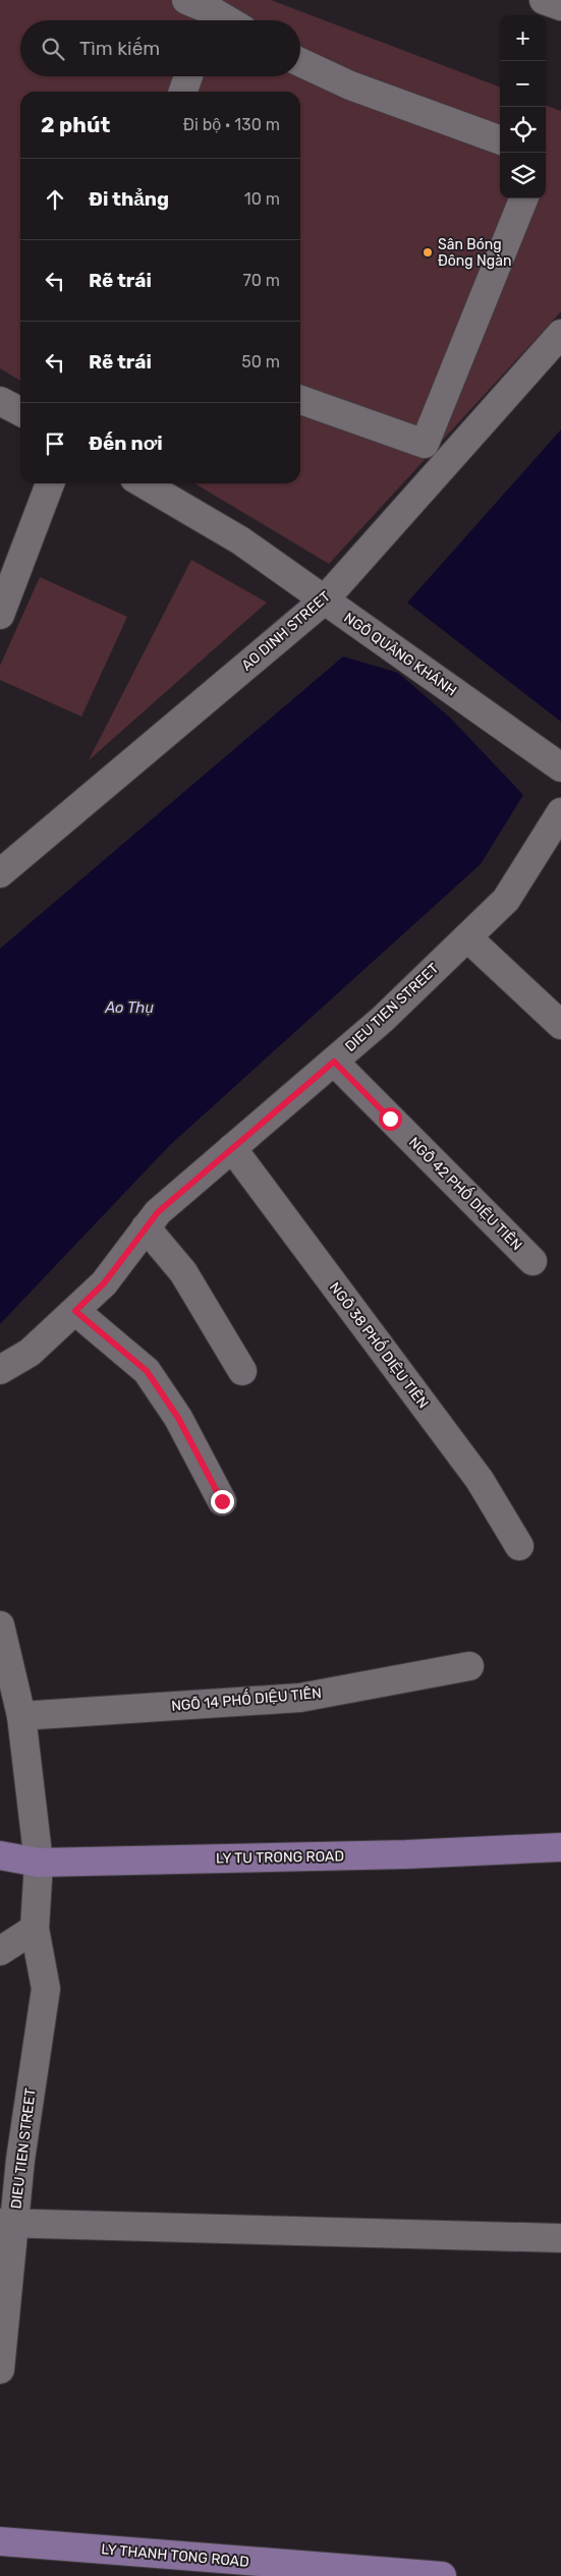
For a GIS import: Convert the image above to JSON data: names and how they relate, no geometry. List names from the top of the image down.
{
  "streets": {
    "main road": ["LY TU TRONG ROAD", "LY THANH TONG ROAD"],
    "street": [
      "AO DINH STREET",
      "NGÕ QUẢNG KHÁNH",
      "DIEU TIEN STREET",
      "NGÕ 42 PHỐ DIỆU TIÊN",
      "NGÕ 38 PHỐ DIỆU TIÊN",
      "NGÕ 14 PHỐ DIỆU TIÊN"
    ]
  },
  "crossings": [
    ["AO DINH STREET", "NGÕ QUẢNG KHÁNH"],
    ["DIEU TIEN STREET", "NGÕ 42 PHỐ DIỆU TIÊN"],
    ["DIEU TIEN STREET", "NGÕ 38 PHỐ DIỆU TIÊN"],
    ["DIEU TIEN STREET", "NGÕ 14 PHỐ DIỆU TIÊN"],
    ["DIEU TIEN STREET", "LY TU TRONG ROAD"]
  ],
  "water": ["Ao Thụ"],
  "places": ["Sân Bóng Đông Ngàn"],
  "page": {
    "map_buttons": ["+", "−"],
    "search": "Tìm kiếm",
    "heading": ["2 phút", "Đi bộ · 130 m"],
    "list": [
      ["Đi thẳng", "10 m"],
      ["Rẽ trái", "70 m"],
      ["Rẽ trái", "50 m"],
      "Đến nơi"
    ]
  }
}
